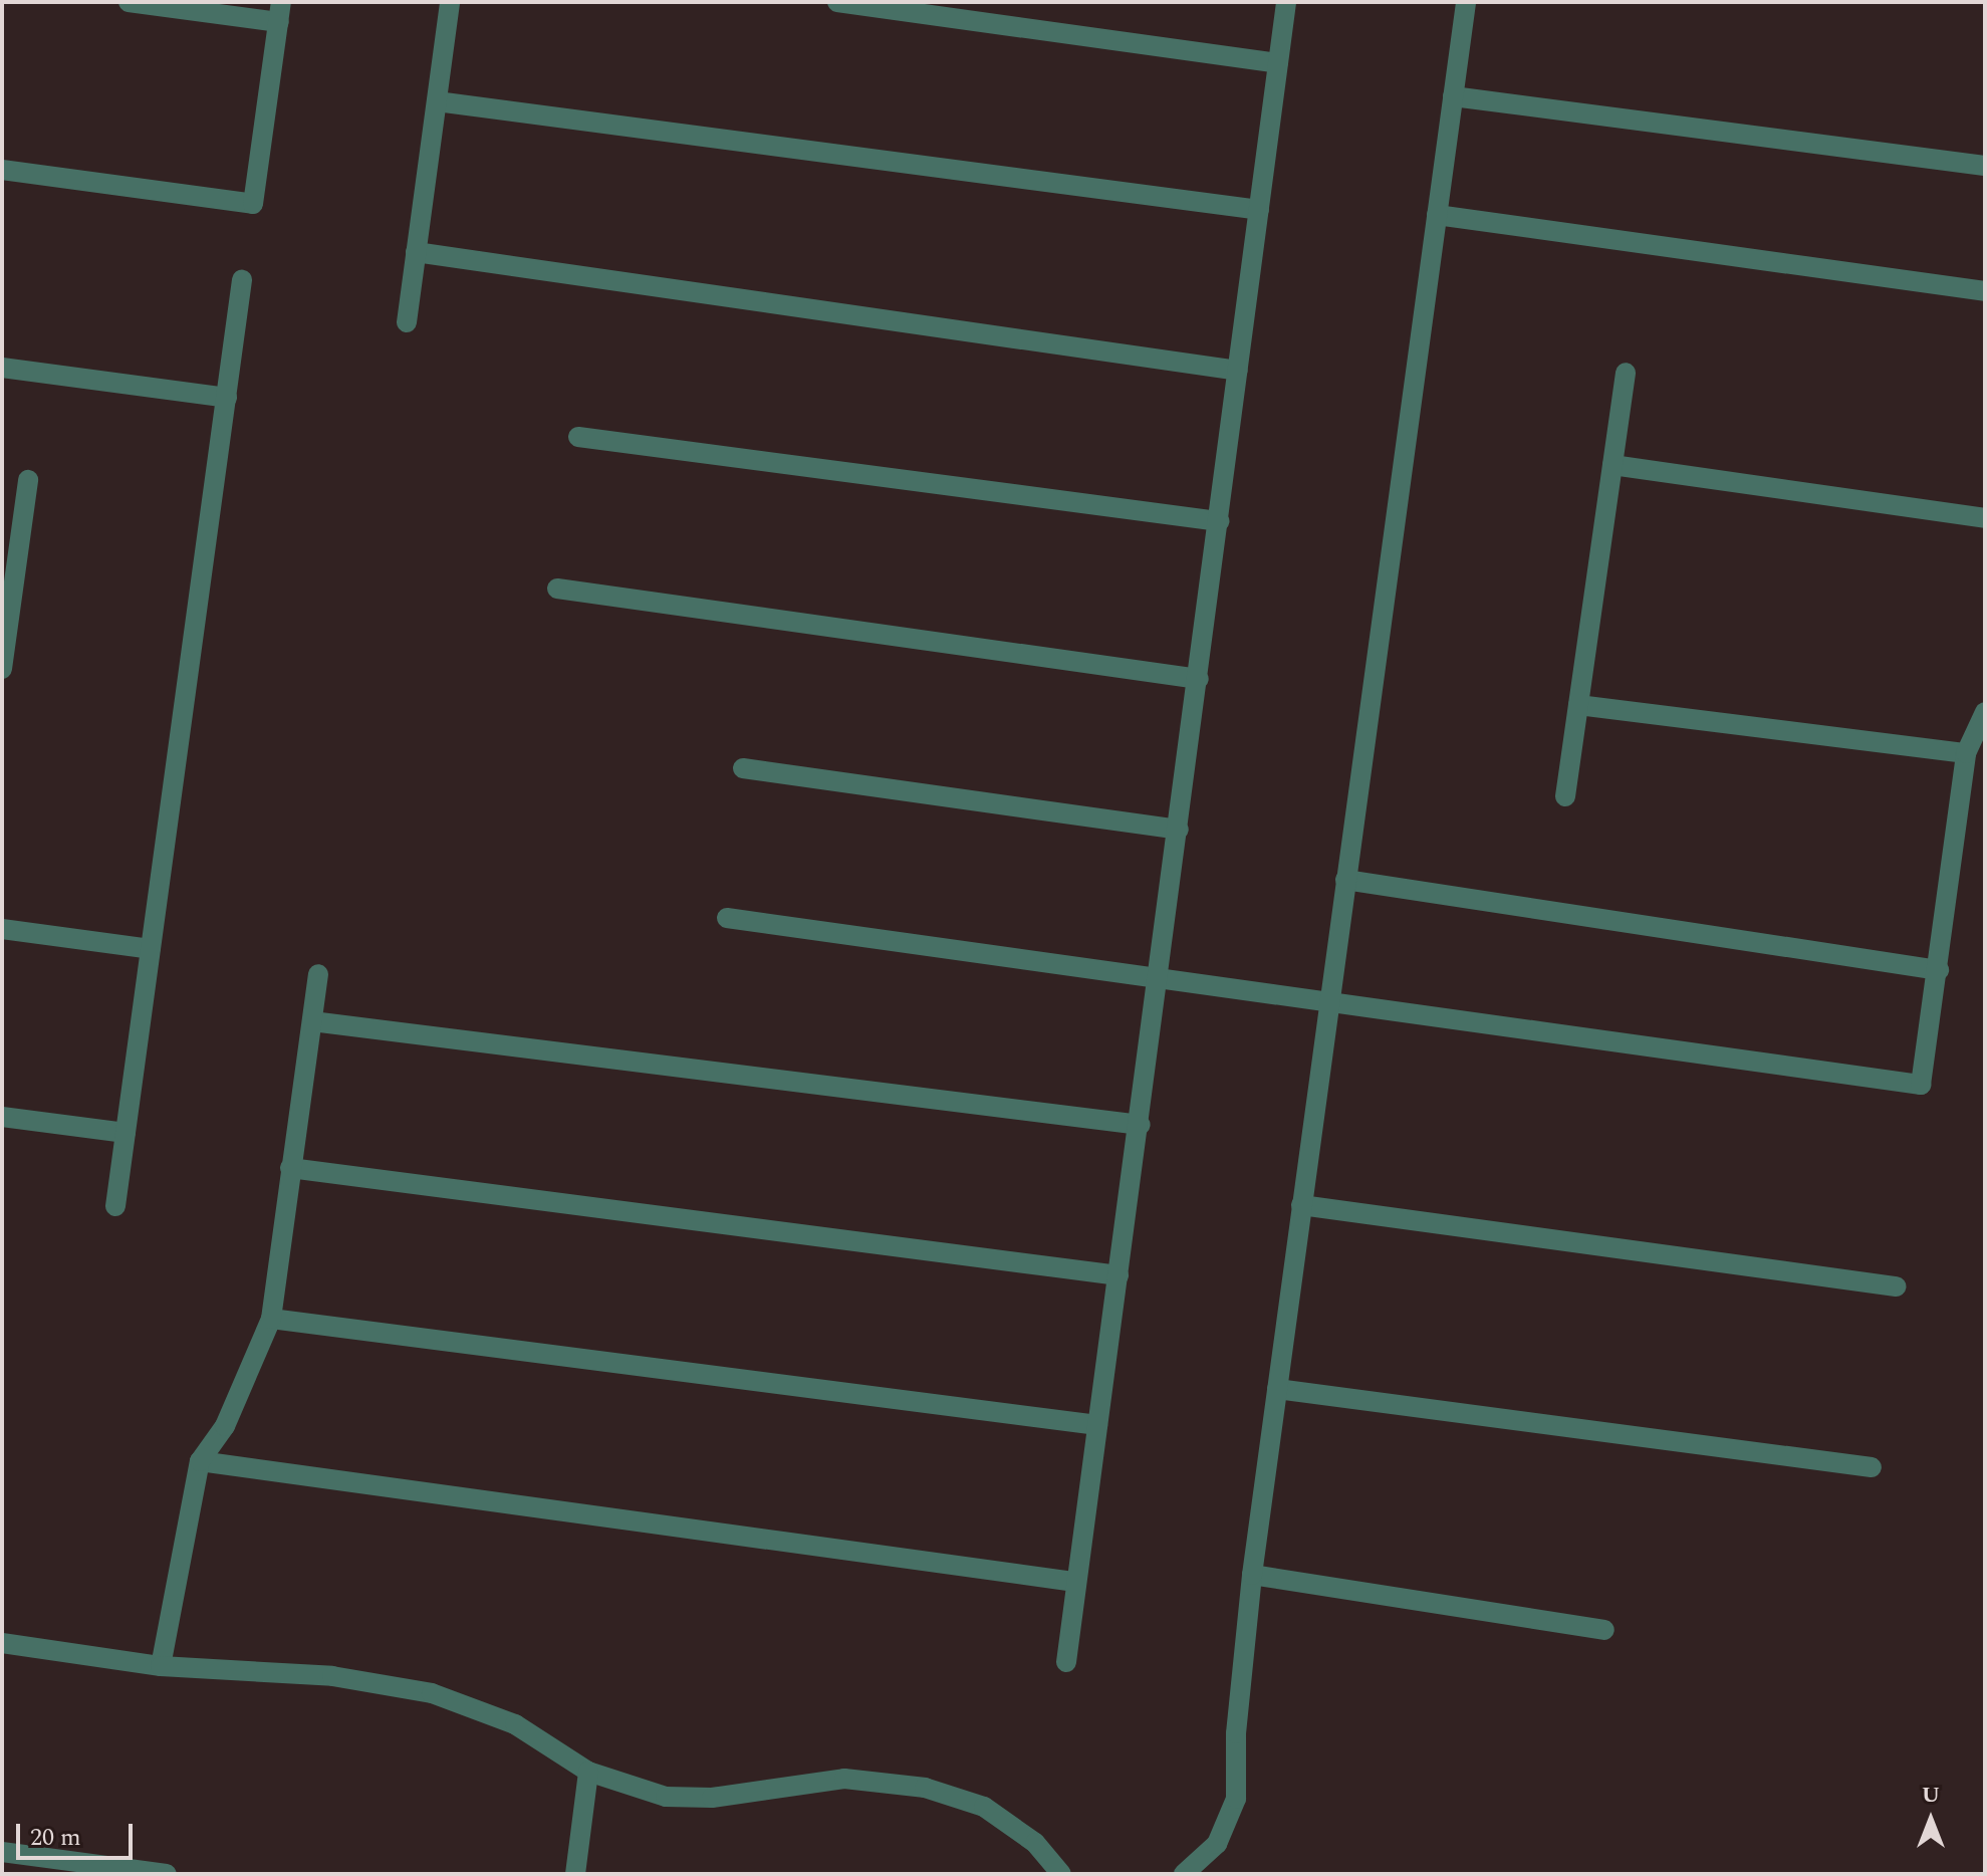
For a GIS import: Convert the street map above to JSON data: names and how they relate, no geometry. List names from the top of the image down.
{
  "scale_bar": "20 m",
  "north": "top"
}
